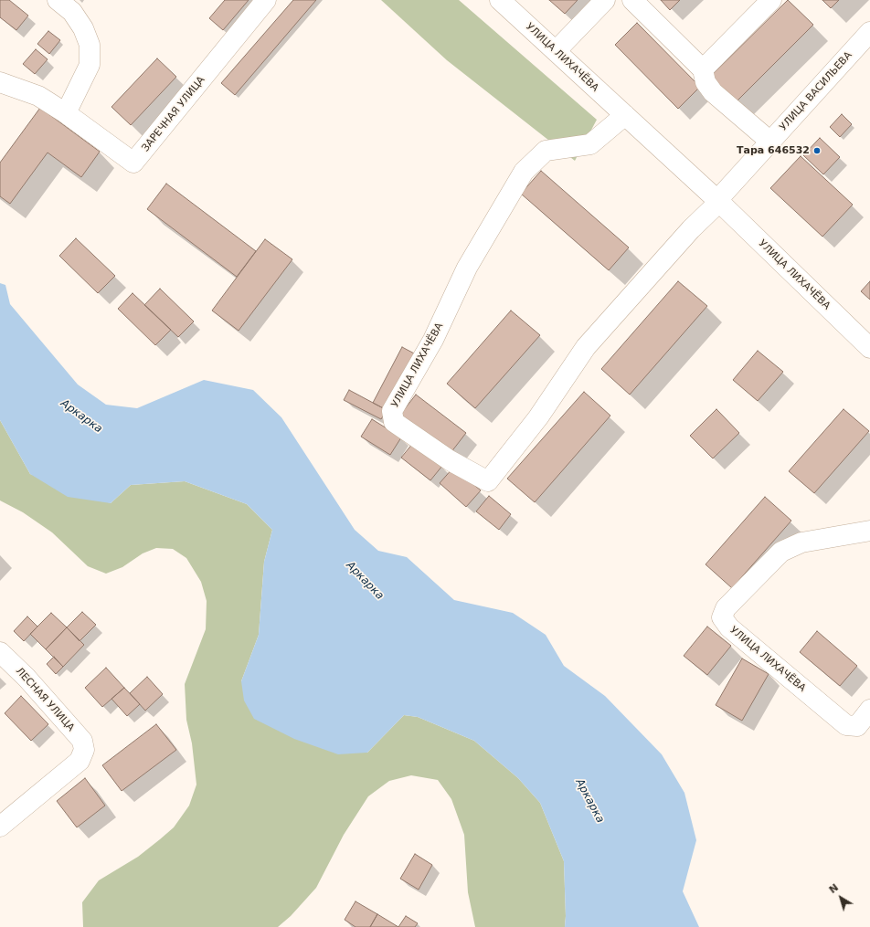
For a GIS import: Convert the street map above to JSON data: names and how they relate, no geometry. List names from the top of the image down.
{
  "streets": {
    "street": [
      "УЛИЦА ЛИХАЧЁВА",
      "УЛИЦА ВАСИЛЬЕВА",
      "ЗАРЕЧНАЯ УЛИЦА",
      "ЛЕСНАЯ УЛИЦА"
    ]
  },
  "crossings": [
    ["УЛИЦА ЛИХАЧЁВА", "УЛИЦА ВАСИЛЬЕВА"]
  ],
  "water": ["Аркарка"],
  "places": ["Тара 646532"],
  "north": "top left"
}
